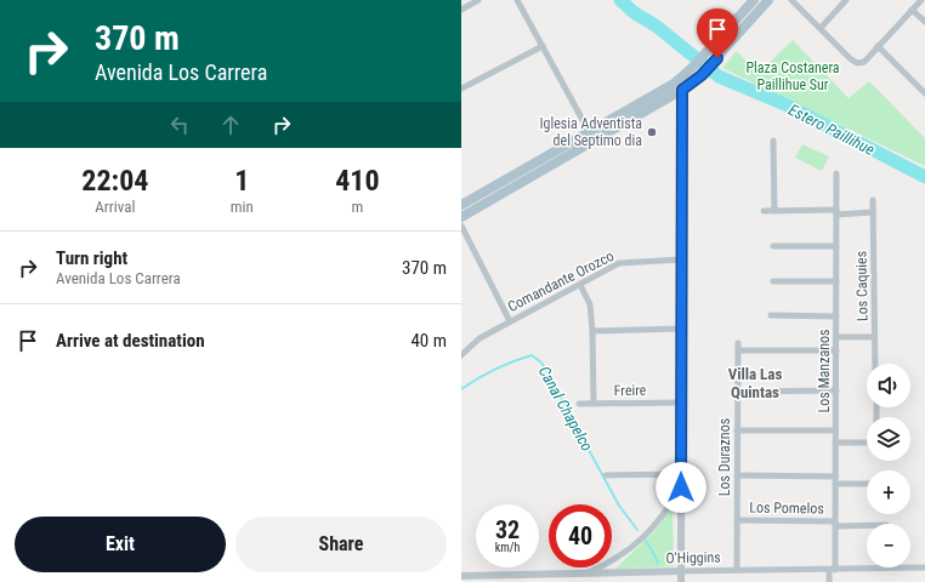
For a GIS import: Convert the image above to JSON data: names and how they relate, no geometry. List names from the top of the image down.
{
  "streets": {
    "street": [
      "Comandante Orozco",
      "Los Caquies",
      "Los Manzanos",
      "Freire",
      "Los Duraznos",
      "Los Pomelos",
      "O'Higgins"
    ]
  },
  "crossings": [
    ["Los Manzanos", "Los Duraznos"],
    ["Los Manzanos", "Los Pomelos"],
    ["Los Manzanos", "O'Higgins"],
    ["Los Duraznos", "Los Pomelos"],
    ["Los Duraznos", "O'Higgins"]
  ],
  "districts": ["Villa Las Quintas"],
  "water": ["Estero Paillihue", "Canal Chapelco"],
  "parks": ["Plaza Costanera Paillihue Sur"],
  "places": ["Iglesia Adventista del Septimo dia"],
  "page": {
    "turn": ["370 m", "Avenida Los Carrera"],
    "eta": [
      "22:04",
      "Arrival",
      "1",
      "min",
      "410",
      "m"
    ],
    "list": [
      {
        "name": "Turn right",
        "note": "Avenida Los Carrera",
        "value": "370 m"
      },
      {
        "name": "Arrive at destination",
        "value": "40 m"
      }
    ],
    "map_buttons": ["+", "−"],
    "speed": "32 km/h",
    "limit": "40",
    "buttons": ["Exit", "Share"]
  }
}
